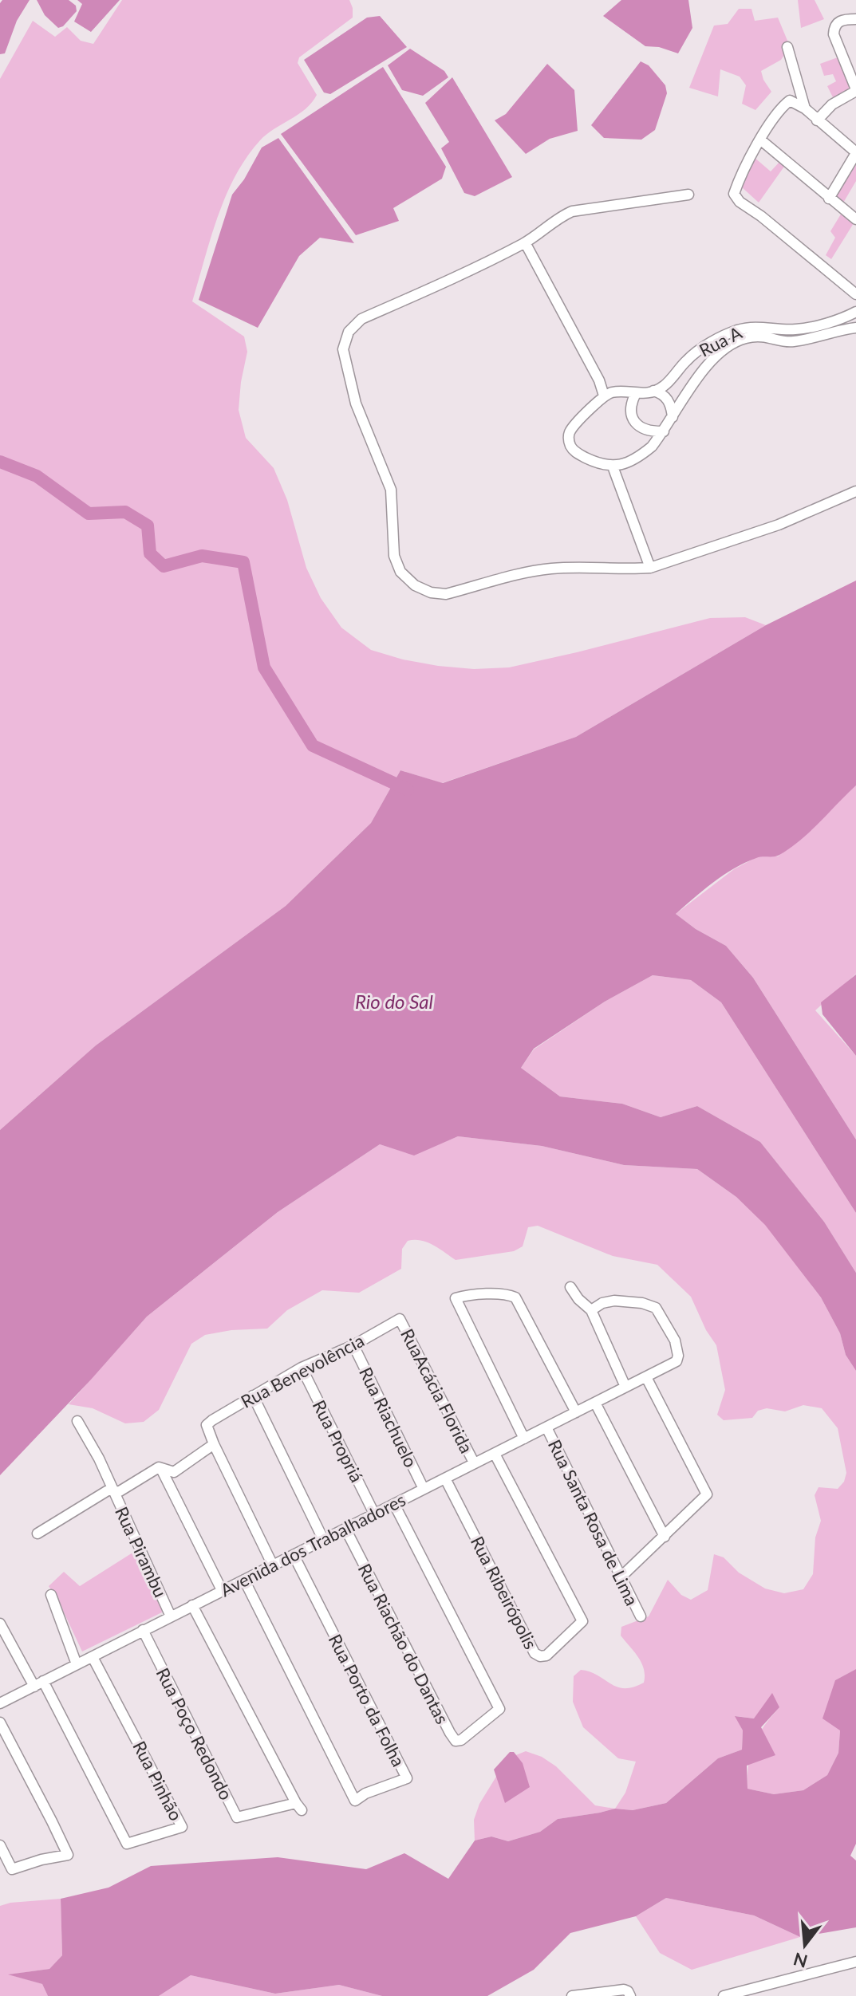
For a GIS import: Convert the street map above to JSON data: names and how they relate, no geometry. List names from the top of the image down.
{
  "streets": {
    "street": [
      "Rua A",
      "Rua Benevolência",
      "RuaAcácia Florida",
      "Rua Riachuelo",
      "Rua Propriá",
      "Rua Santa Rosa de Lima",
      "Avenida dos Trabalhadores",
      "Rua Pirambu",
      "Rua Ribeirópolis",
      "Rua Riachão do Dantas",
      "Rua Porto da Folha",
      "Rua Poço Redondo",
      "Rua Pinhão"
    ]
  },
  "crossings": [
    ["Rua Benevolência", "RuaAcácia Florida"],
    ["Rua Benevolência", "Rua Riachuelo"],
    ["Rua Benevolência", "Rua Propriá"],
    ["RuaAcácia Florida", "Avenida dos Trabalhadores"],
    ["Rua Riachuelo", "Avenida dos Trabalhadores"],
    ["Rua Propriá", "Avenida dos Trabalhadores"],
    ["Rua Santa Rosa de Lima", "Avenida dos Trabalhadores"],
    ["Avenida dos Trabalhadores", "Rua Pirambu"],
    ["Avenida dos Trabalhadores", "Rua Ribeirópolis"],
    ["Avenida dos Trabalhadores", "Rua Riachão do Dantas"],
    ["Avenida dos Trabalhadores", "Rua Porto da Folha"],
    ["Avenida dos Trabalhadores", "Rua Poço Redondo"],
    ["Avenida dos Trabalhadores", "Rua Pinhão"]
  ],
  "water": ["Rio do Sal"],
  "north": "bottom"
}
